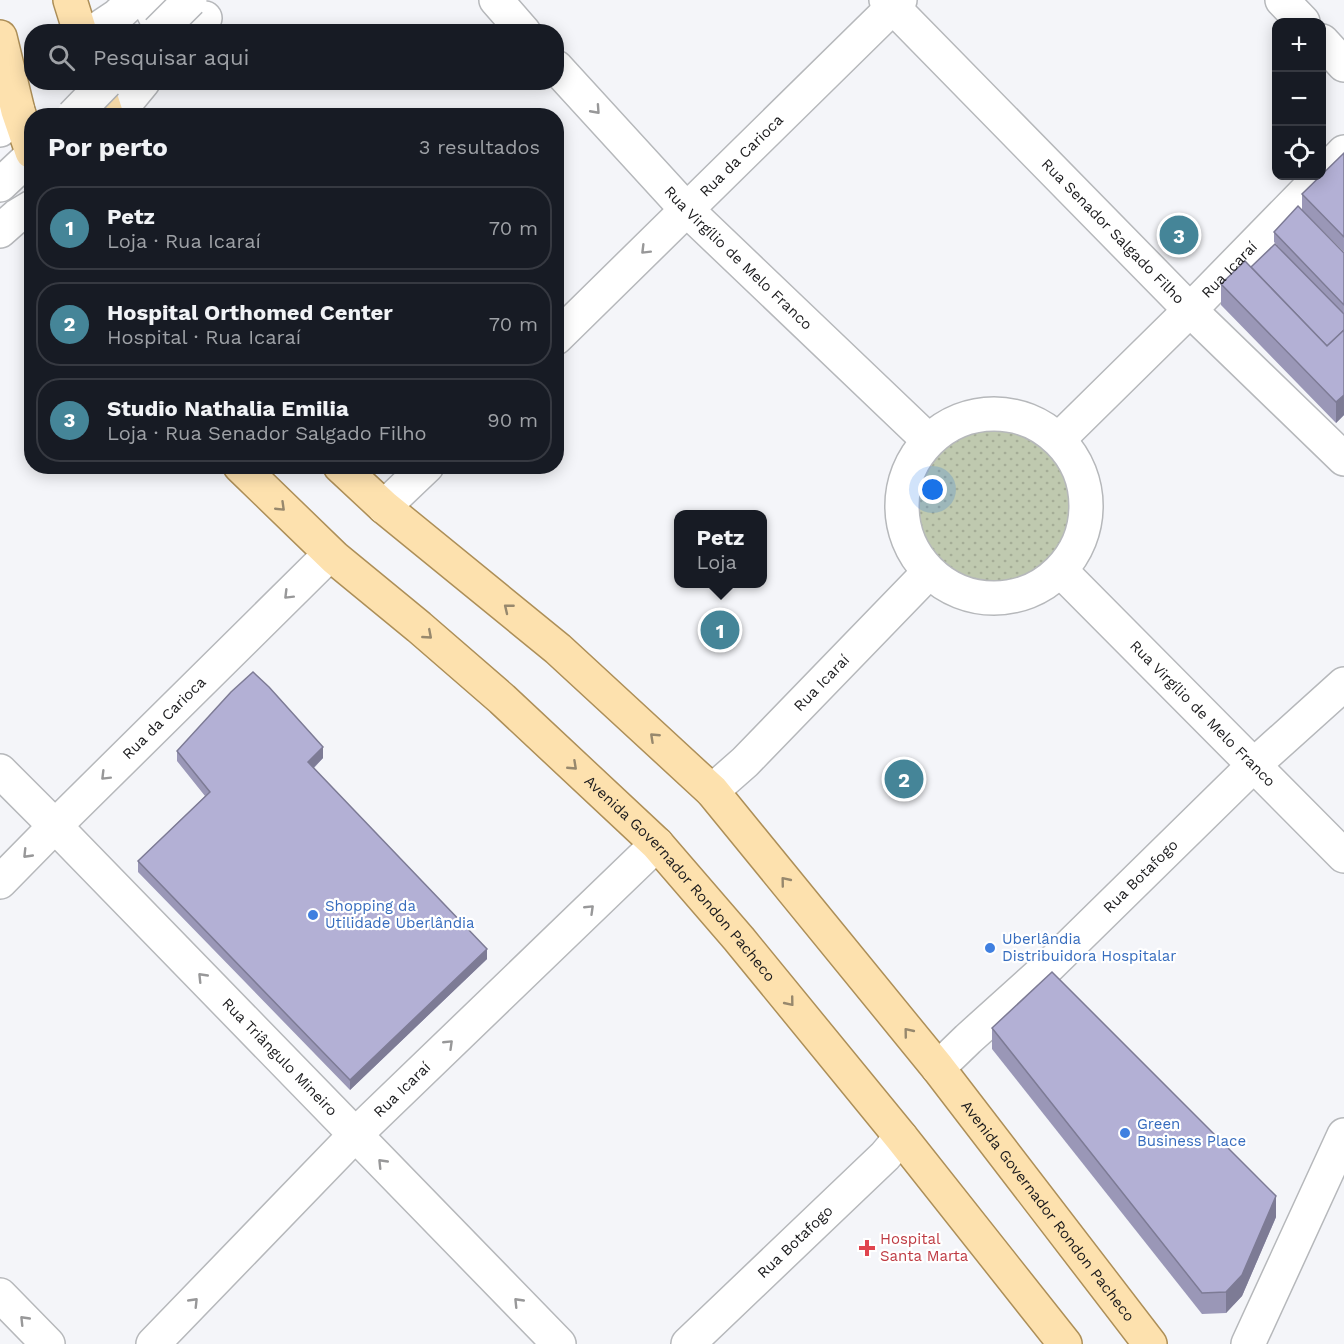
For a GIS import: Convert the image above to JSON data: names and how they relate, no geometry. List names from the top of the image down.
{
  "streets": {
    "main road": ["Avenida Governador Rondon Pacheco"],
    "street": [
      "Rua da Carioca",
      "Rua Senador Salgado Filho",
      "Rua Virgílio de Melo Franco",
      "Rua Icaraí",
      "Rua Botafogo",
      "Rua Triângulo Mineiro"
    ]
  },
  "crossings": [
    ["Rua da Carioca", "Rua Senador Salgado Filho"],
    ["Rua da Carioca", "Rua Virgílio de Melo Franco"],
    ["Rua da Carioca", "Avenida Governador Rondon Pacheco"],
    ["Rua da Carioca", "Rua Triângulo Mineiro"],
    ["Rua Senador Salgado Filho", "Rua Icaraí"],
    ["Rua Virgílio de Melo Franco", "Rua Icaraí"],
    ["Rua Virgílio de Melo Franco", "Rua Botafogo"],
    ["Rua Icaraí", "Avenida Governador Rondon Pacheco"],
    ["Rua Icaraí", "Rua Triângulo Mineiro"],
    ["Rua Botafogo", "Avenida Governador Rondon Pacheco"]
  ],
  "one_way": ["Rua da Carioca", "Rua Icaraí", "Rua Triângulo Mineiro"],
  "places": {
    "other": ["Shopping da Utilidade Uberlândia", "Uberlândia Distribuidora Hospitalar", "Green Business Place"],
    "health": ["Hospital Santa Marta"]
  },
  "page": {
    "map_buttons": ["+", "−"],
    "search": "Pesquisar aqui",
    "heading": ["Por perto", "3 resultados"],
    "list": [
      {
        "mark": "1",
        "name": "Petz",
        "note": "Loja · Rua Icaraí",
        "value": "70 m"
      },
      {
        "mark": "2",
        "name": "Hospital Orthomed Center",
        "note": "Hospital · Rua Icaraí",
        "value": "70 m"
      },
      {
        "mark": "3",
        "name": "Studio Nathalia Emilia",
        "note": "Loja · Rua Senador Salgado Filho",
        "value": "90 m"
      }
    ],
    "pins": ["3", "1", "2"],
    "popup": ["Petz", "Loja"]
  }
}
